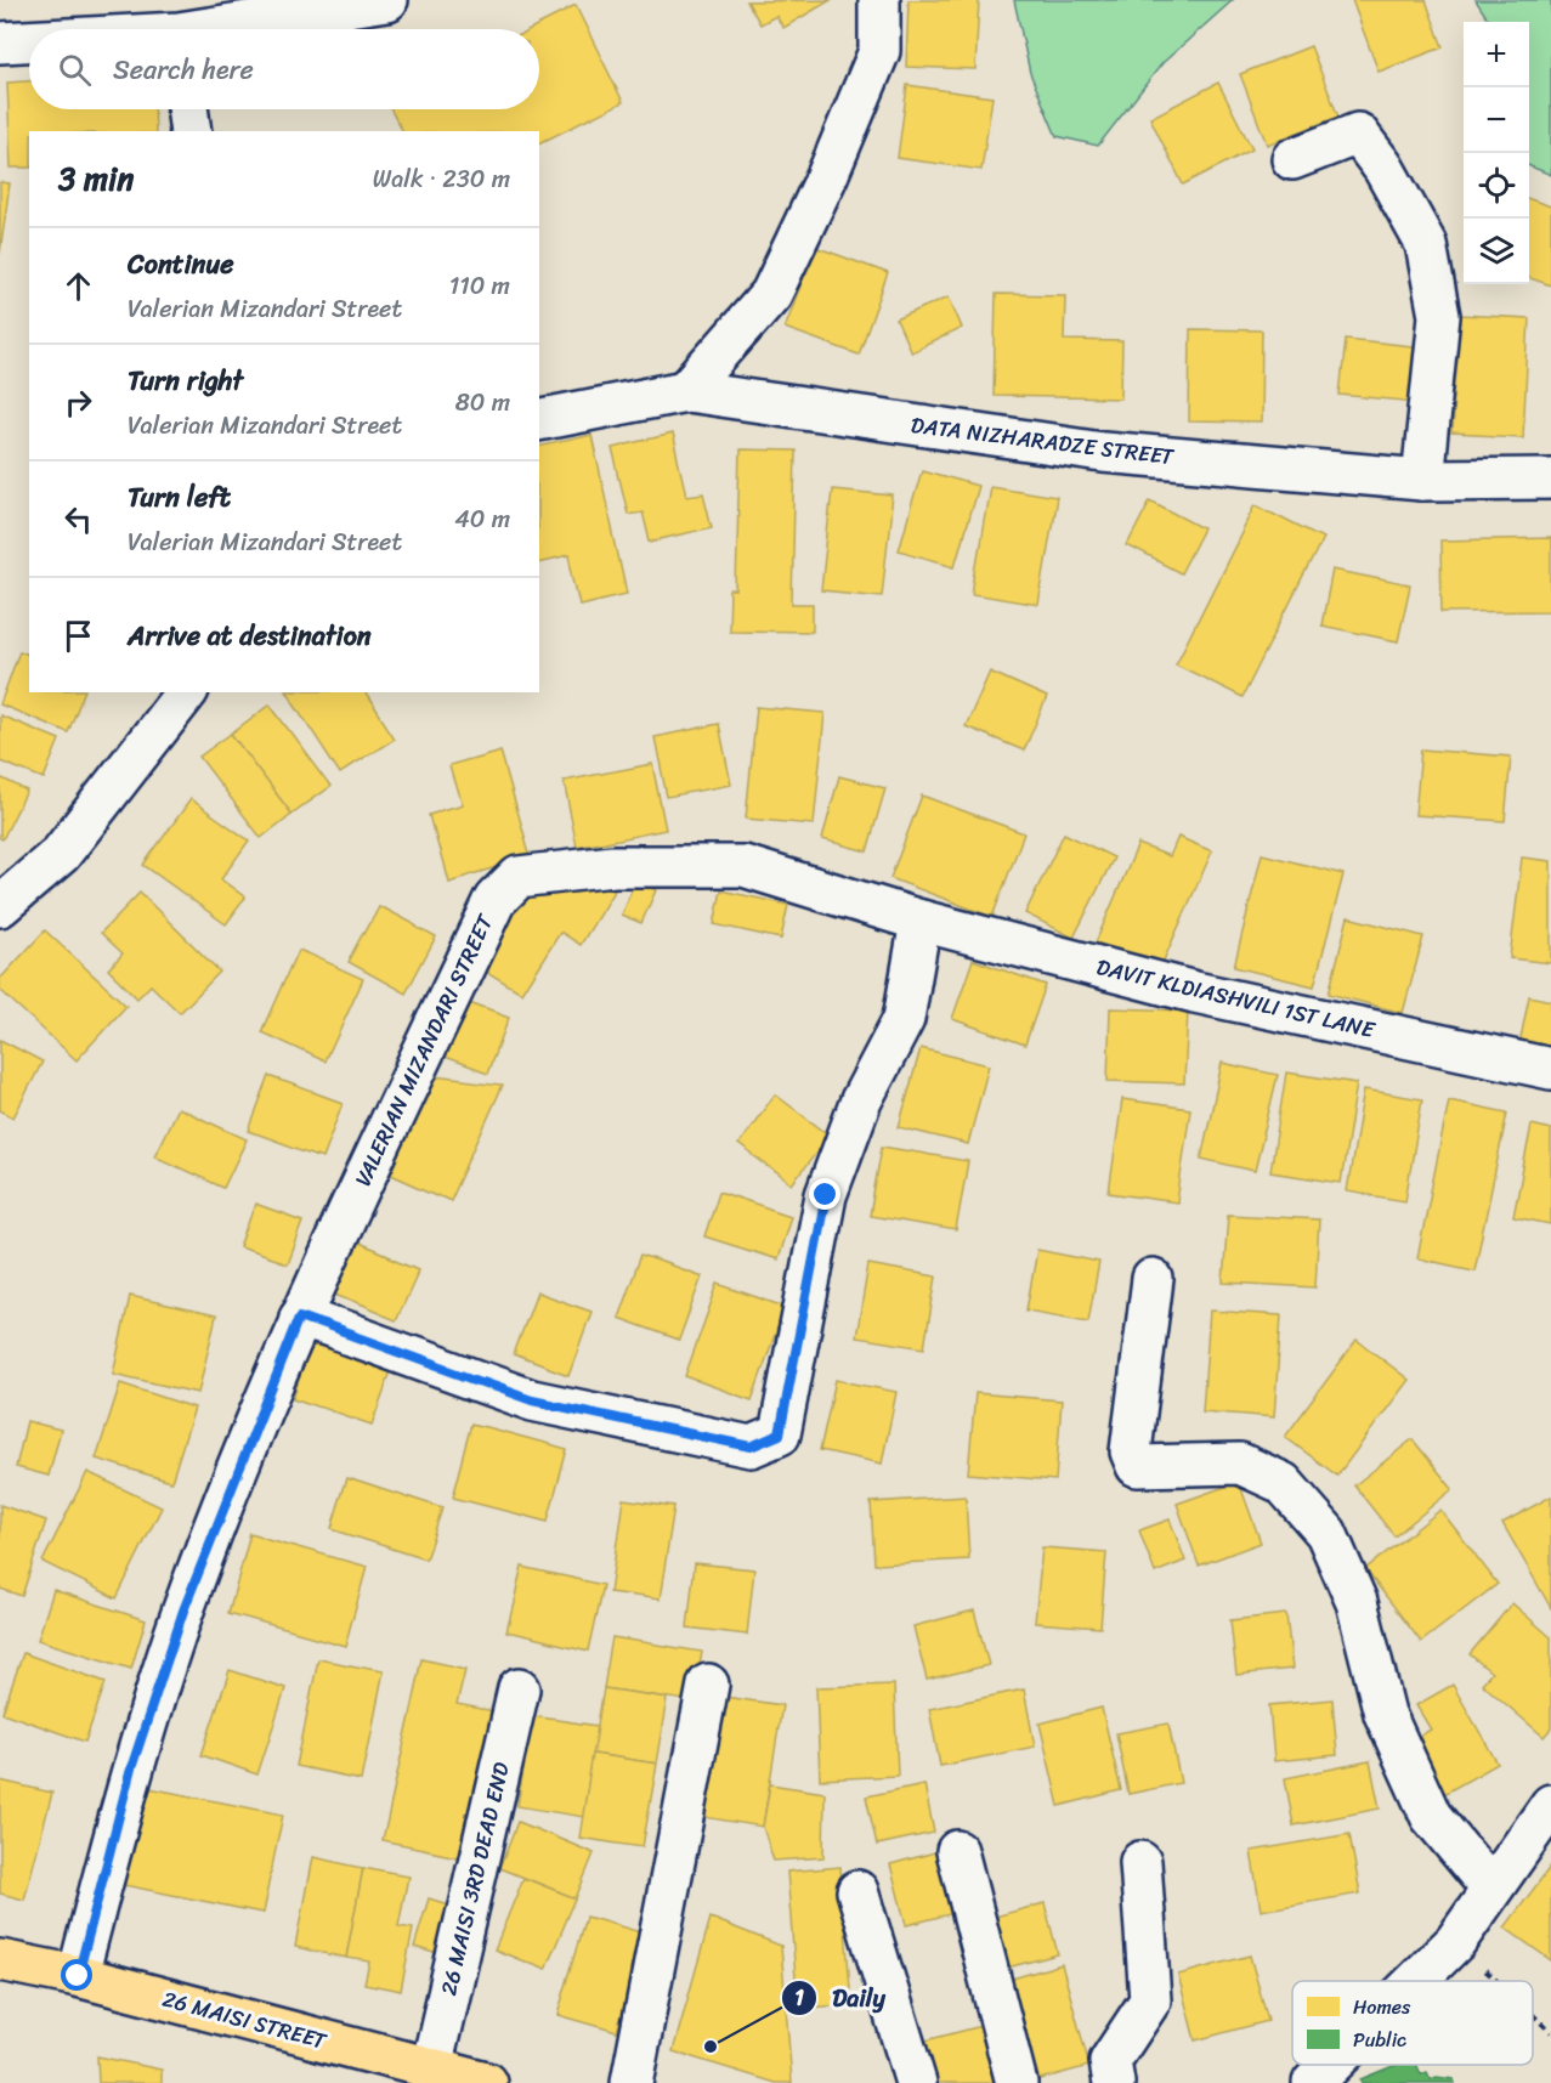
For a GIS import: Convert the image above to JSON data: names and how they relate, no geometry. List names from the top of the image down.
{
  "streets": {
    "main road": ["26 MAISI STREET"],
    "street": [
      "DATA NIZHARADZE STREET",
      "DAVIT KLDIASHVILI 1ST LANE",
      "VALERIAN MIZANDARI STREET",
      "26 MAISI 3RD DEAD END"
    ]
  },
  "crossings": [
    ["DAVIT KLDIASHVILI 1ST LANE", "VALERIAN MIZANDARI STREET"],
    ["VALERIAN MIZANDARI STREET", "26 MAISI STREET"],
    ["26 MAISI 3RD DEAD END", "26 MAISI STREET"]
  ],
  "places": ["Daily"],
  "legend": ["Homes", "Public"],
  "page": {
    "map_buttons": ["+", "−"],
    "search": "Search here",
    "heading": ["3 min", "Walk · 230 m"],
    "list": [
      ["Continue", "Valerian Mizandari Street", "110 m"],
      ["Turn right", "Valerian Mizandari Street", "80 m"],
      ["Turn left", "Valerian Mizandari Street", "40 m"],
      "Arrive at destination"
    ]
  }
}
